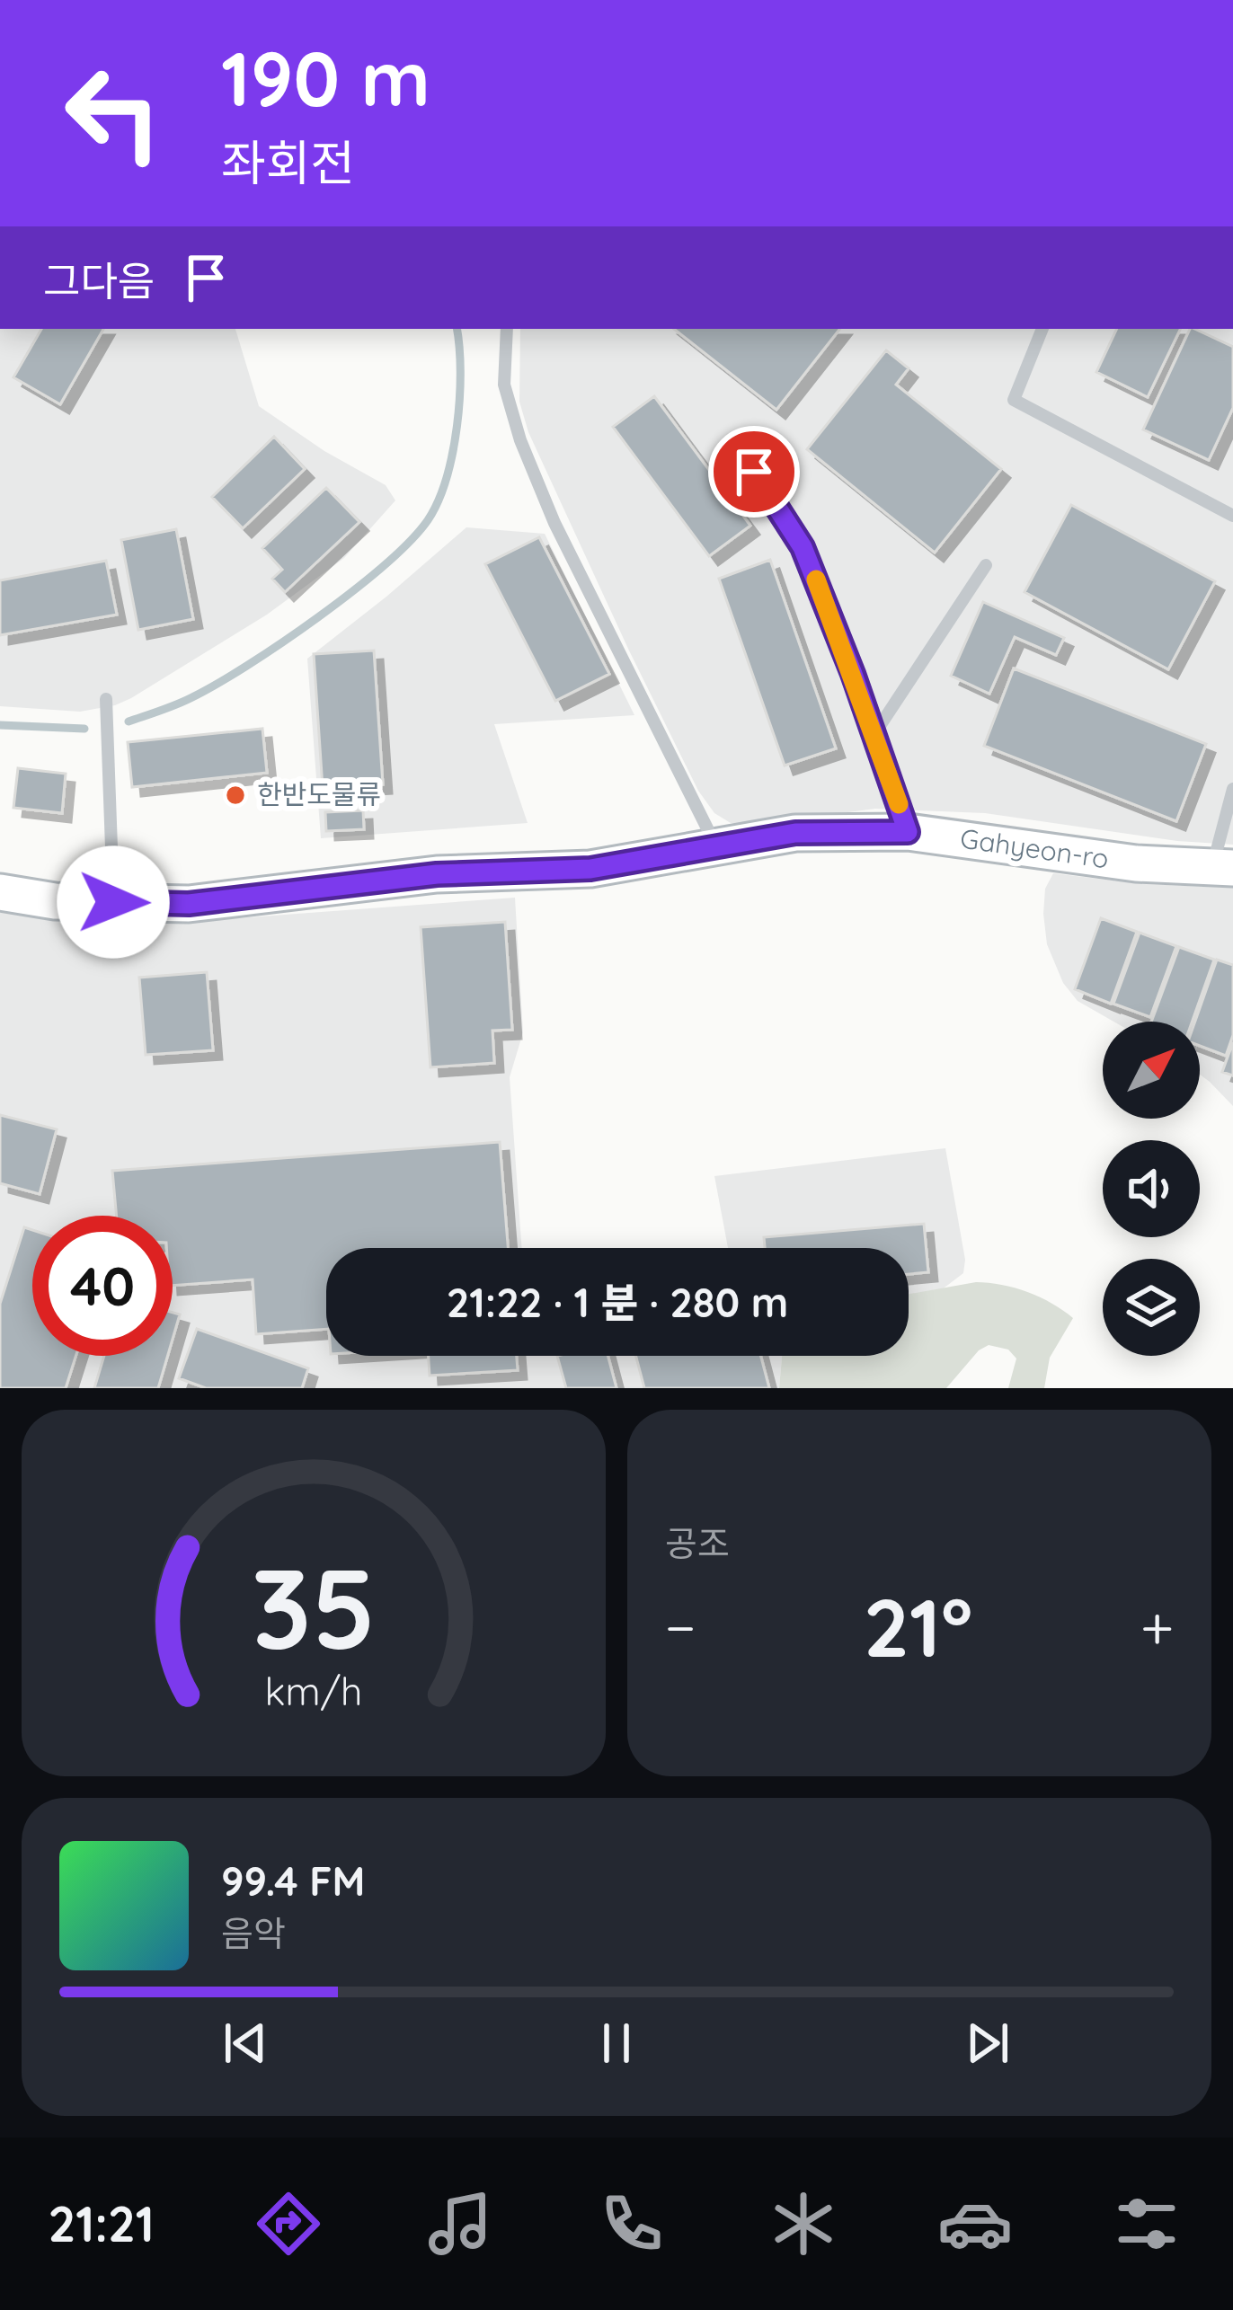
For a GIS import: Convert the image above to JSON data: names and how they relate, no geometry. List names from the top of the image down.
{
  "streets": {
    "street": ["Gahyeon-ro"]
  },
  "places": ["한반도물류"],
  "north": "top right",
  "page": {
    "turn": ["190 m", "좌회전"],
    "then": "그다음",
    "limit": "40",
    "trip": "21:22 · 1 분 · 280 m",
    "tile": "공조",
    "heat": ["−", "21°", "+"],
    "song": ["99.4 FM", "음악"],
    "tabs": "21:21",
    "gauge": ["35", "km/h"]
  }
}
